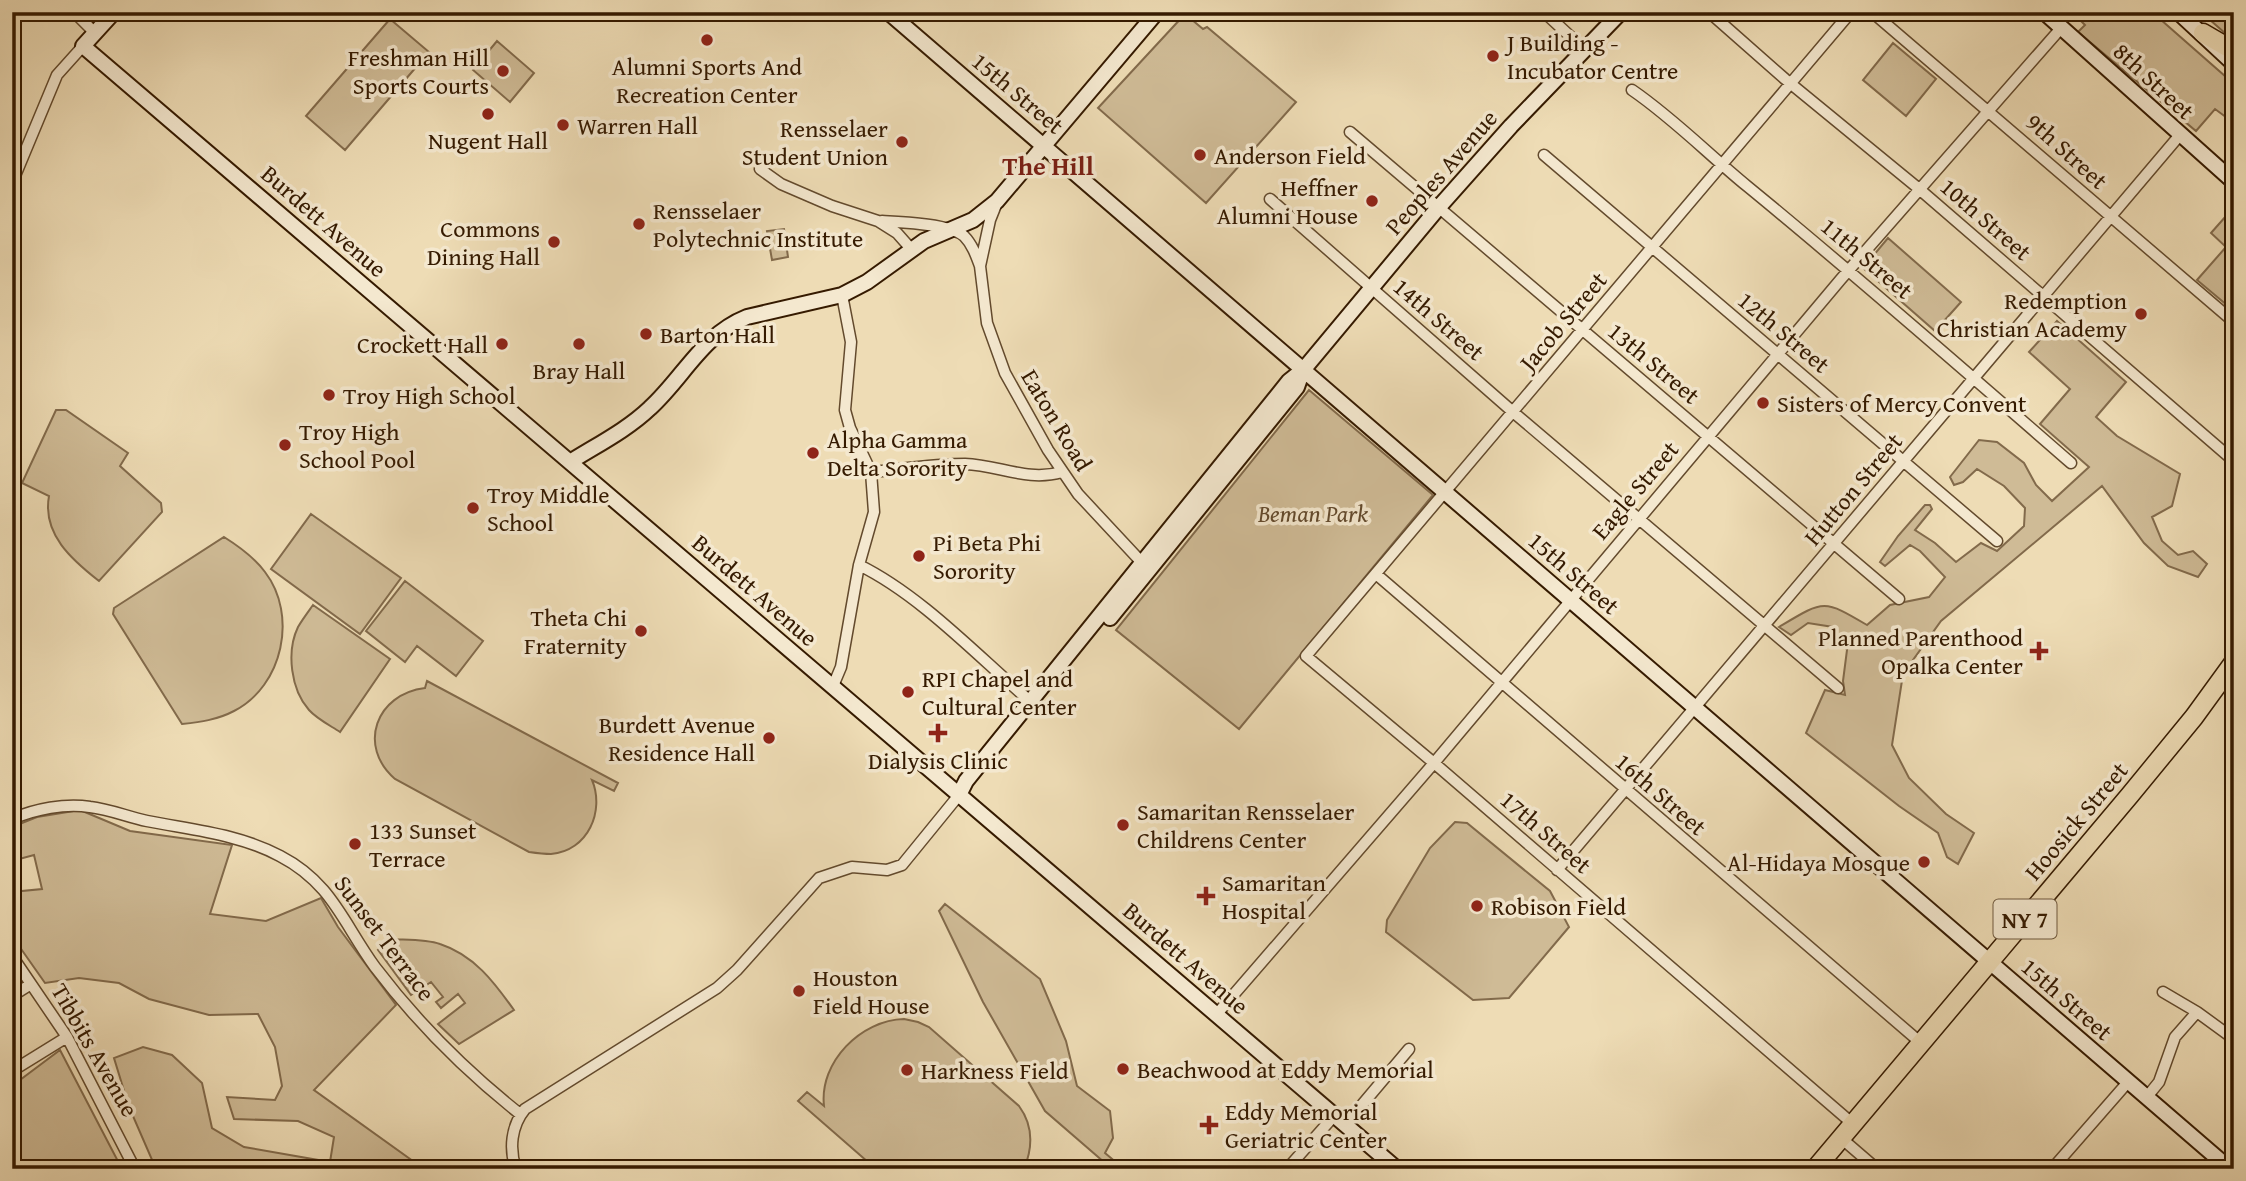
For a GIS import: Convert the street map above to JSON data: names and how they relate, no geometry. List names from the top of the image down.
{
  "streets": {
    "highway": ["Hoosick Street", "NY 7"],
    "street": [
      "8th Street",
      "15th Street",
      "9th Street",
      "Peoples Avenue",
      "10th Street",
      "Burdett Avenue",
      "11th Street",
      "14th Street",
      "Jacob Street",
      "12th Street",
      "13th Street",
      "Eaton Road",
      "Hutton Street",
      "Eagle Street",
      "16th Street",
      "17th Street",
      "Sunset Terrace",
      "Tibbits Avenue"
    ]
  },
  "crossings": [
    ["8th Street", "Hutton Street"],
    ["8th Street", "Eagle Street"],
    ["15th Street", "Peoples Avenue"],
    ["15th Street", "Jacob Street"],
    ["15th Street", "Hutton Street"],
    ["15th Street", "Eagle Street"],
    ["15th Street", "Hoosick Street"],
    ["9th Street", "Hutton Street"],
    ["9th Street", "Eagle Street"],
    ["Peoples Avenue", "Burdett Avenue"],
    ["Peoples Avenue", "14th Street"],
    ["Peoples Avenue", "13th Street"],
    ["Peoples Avenue", "Eaton Road"],
    ["Peoples Avenue", "Sunset Terrace"],
    ["10th Street", "Jacob Street"],
    ["10th Street", "Hutton Street"],
    ["10th Street", "Eagle Street"],
    ["Burdett Avenue", "Eagle Street"],
    ["11th Street", "Jacob Street"],
    ["11th Street", "Hutton Street"],
    ["11th Street", "Eagle Street"],
    ["14th Street", "Jacob Street"],
    ["14th Street", "Hutton Street"],
    ["14th Street", "Eagle Street"],
    ["Jacob Street", "12th Street"],
    ["Jacob Street", "13th Street"],
    ["Jacob Street", "16th Street"],
    ["Jacob Street", "17th Street"],
    ["12th Street", "Hutton Street"],
    ["12th Street", "Eagle Street"],
    ["13th Street", "Hutton Street"],
    ["13th Street", "Eagle Street"],
    ["Hutton Street", "16th Street"],
    ["Hutton Street", "17th Street"],
    ["Eagle Street", "16th Street"],
    ["Eagle Street", "17th Street"],
    ["16th Street", "Hoosick Street"],
    ["Hoosick Street", "17th Street"]
  ],
  "districts": ["The Hill"],
  "parks": ["Beman Park"],
  "places": {
    "other": [
      "Alumni Sports And Recreation Center",
      "J Building - Incubator Centre",
      "Freshman Hill Sports Courts",
      "Nugent Hall",
      "Warren Hall",
      "Rensselaer Student Union",
      "Anderson Field",
      "Heffner Alumni House",
      "Rensselaer Polytechnic Institute",
      "Commons Dining Hall",
      "Redemption Christian Academy",
      "Barton Hall",
      "Crockett Hall",
      "Bray Hall",
      "Troy High School",
      "Sisters of Mercy Convent",
      "Troy High School Pool",
      "Alpha Gamma Delta Sorority",
      "Troy Middle School",
      "Pi Beta Phi Sorority",
      "Theta Chi Fraternity",
      "RPI Chapel and Cultural Center",
      "Burdett Avenue Residence Hall",
      "Samaritan Rensselaer Childrens Center",
      "133 Sunset Terrace",
      "Al-Hidaya Mosque",
      "Robison Field",
      "Houston Field House",
      "Beachwood at Eddy Memorial",
      "Harkness Field"
    ],
    "health": [
      "Planned Parenthood Opalka Center",
      "Dialysis Clinic",
      "Samaritan Hospital",
      "Eddy Memorial Geriatric Center"
    ]
  }
}
